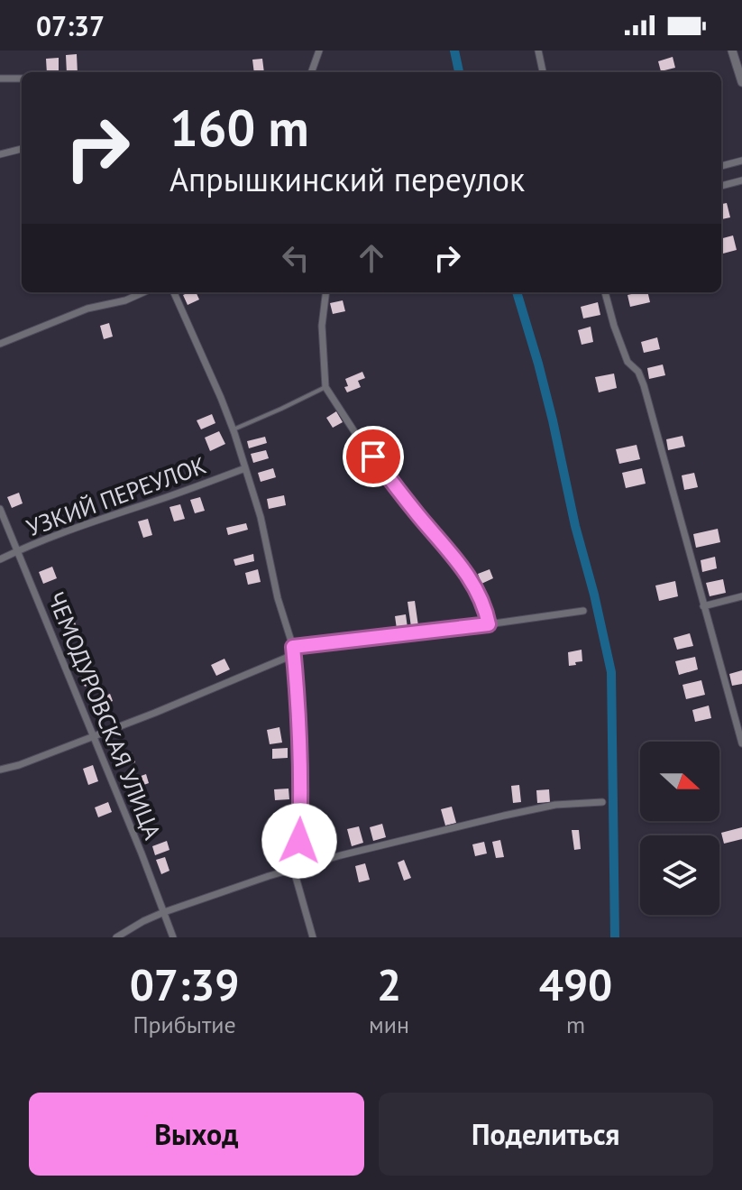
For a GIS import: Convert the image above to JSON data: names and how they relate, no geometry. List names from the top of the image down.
{
  "streets": {
    "street": ["УЗКИЙ ПЕРЕУЛОК", "ЧЕМОДУРОВСКАЯ УЛИЦА"]
  },
  "crossings": [
    ["УЗКИЙ ПЕРЕУЛОК", "ЧЕМОДУРОВСКАЯ УЛИЦА"]
  ],
  "north": "right",
  "page": {
    "status": "07:37",
    "turn": ["160 m", "Апрышкинский переулок"],
    "eta": [
      "07:39",
      "Прибытие",
      "2",
      "мин",
      "490",
      "m"
    ],
    "buttons": ["Выход", "Поделиться"]
  }
}
